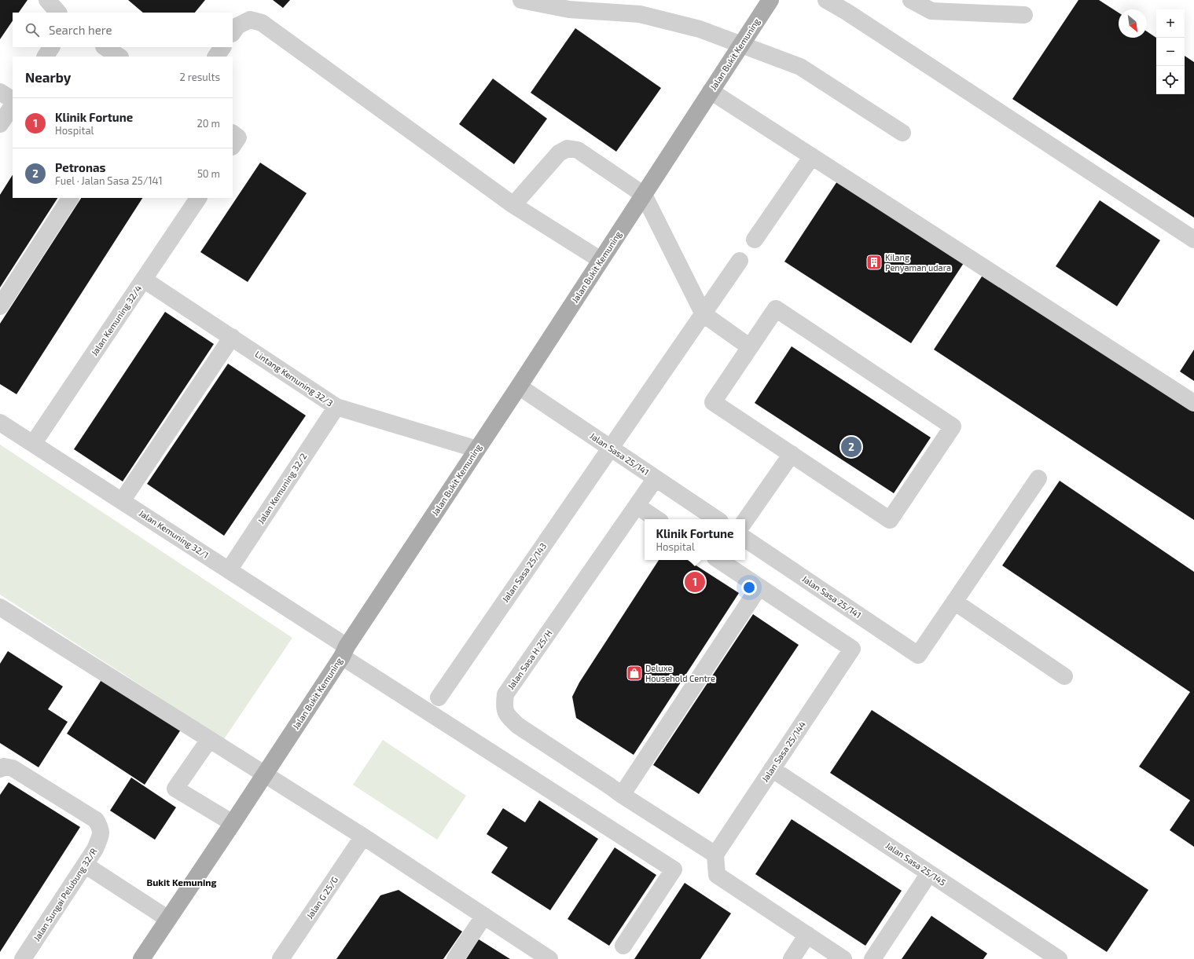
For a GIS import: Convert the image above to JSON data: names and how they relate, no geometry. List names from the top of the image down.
{
  "streets": {
    "main road": ["Jalan Bukit Kemuning"],
    "street": [
      "Jalan Kemuning 32/4",
      "Lintang Kemuning 32/3",
      "Jalan Sasa 25/141",
      "Jalan Kemuning 32/2",
      "Jalan Kemuning 32/1",
      "Jalan Sasa 25/143",
      "Jalan Sasa H 25/H",
      "Jalan Sasa 25/144",
      "Jalan Sasa 25/145",
      "Jalan Sungai Pelubung 32/R",
      "Jalan G 25/G"
    ]
  },
  "crossings": [
    ["Jalan Bukit Kemuning", "Lintang Kemuning 32/3"],
    ["Jalan Bukit Kemuning", "Jalan Sasa 25/141"],
    ["Jalan Bukit Kemuning", "Jalan Kemuning 32/1"],
    ["Jalan Kemuning 32/4", "Lintang Kemuning 32/3"],
    ["Jalan Kemuning 32/4", "Jalan Kemuning 32/1"],
    ["Lintang Kemuning 32/3", "Jalan Kemuning 32/2"],
    ["Jalan Sasa 25/141", "Jalan Sasa 25/143"],
    ["Jalan Sasa 25/141", "Jalan Sasa H 25/H"],
    ["Jalan Kemuning 32/2", "Jalan Kemuning 32/1"],
    ["Jalan Sasa H 25/H", "Jalan Sasa 25/144"],
    ["Jalan Sasa 25/144", "Jalan Sasa 25/145"]
  ],
  "districts": ["Bukit Kemuning"],
  "places": {
    "building": ["Kilang Penyaman udara"],
    "shop": ["Deluxe Household Centre"]
  },
  "north": "bottom right",
  "page": {
    "map_buttons": ["+", "−"],
    "search": "Search here",
    "heading": ["Nearby", "2 results"],
    "list": [
      {
        "mark": "1",
        "name": "Klinik Fortune",
        "note": "Hospital",
        "value": "20 m"
      },
      {
        "mark": "2",
        "name": "Petronas",
        "note": "Fuel · Jalan Sasa 25/141",
        "value": "50 m"
      }
    ],
    "pins": ["2", "1"],
    "popup": ["Klinik Fortune", "Hospital"]
  }
}
